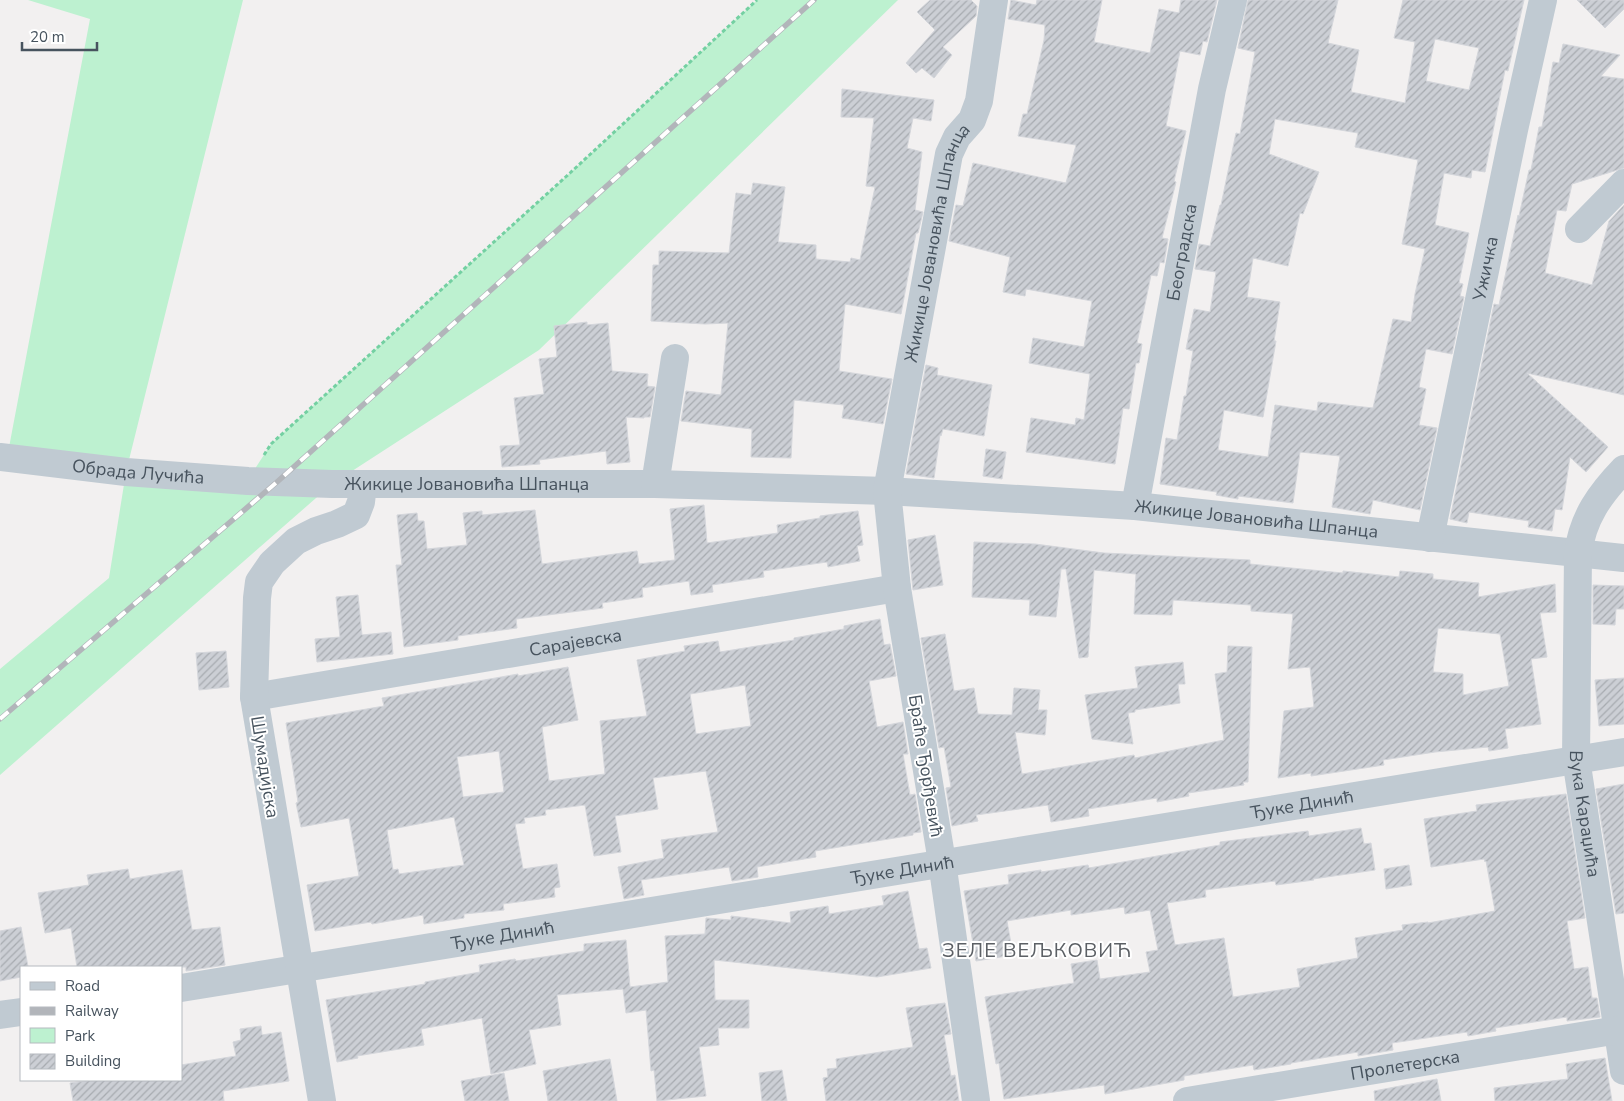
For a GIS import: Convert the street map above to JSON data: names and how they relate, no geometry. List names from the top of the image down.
{
  "streets": {
    "street": [
      "Жикице Јовановића Шпанца",
      "Београдска",
      "Ужичка",
      "Обрада Лучића",
      "Сарајевска",
      "Браће Ђорђевић",
      "Шумадијска",
      "Ђуке Динић",
      "Вука Караџића",
      "Пролетерска"
    ]
  },
  "crossings": [
    ["Жикице Јовановића Шпанца", "Београдска"],
    ["Жикице Јовановића Шпанца", "Ужичка"],
    ["Жикице Јовановића Шпанца", "Обрада Лучића"],
    ["Жикице Јовановића Шпанца", "Браће Ђорђевић"],
    ["Жикице Јовановића Шпанца", "Шумадијска"],
    ["Жикице Јовановића Шпанца", "Вука Караџића"],
    ["Сарајевска", "Браће Ђорђевић"],
    ["Сарајевска", "Шумадијска"],
    ["Браће Ђорђевић", "Ђуке Динић"],
    ["Шумадијска", "Ђуке Динић"],
    ["Ђуке Динић", "Вука Караџића"],
    ["Вука Караџића", "Пролетерска"]
  ],
  "districts": ["ЗЕЛЕ ВЕЉКОВИЋ"],
  "legend": [
    "Road",
    "Railway",
    "Park",
    "Building"
  ],
  "scale_bar": "20 m"
}
